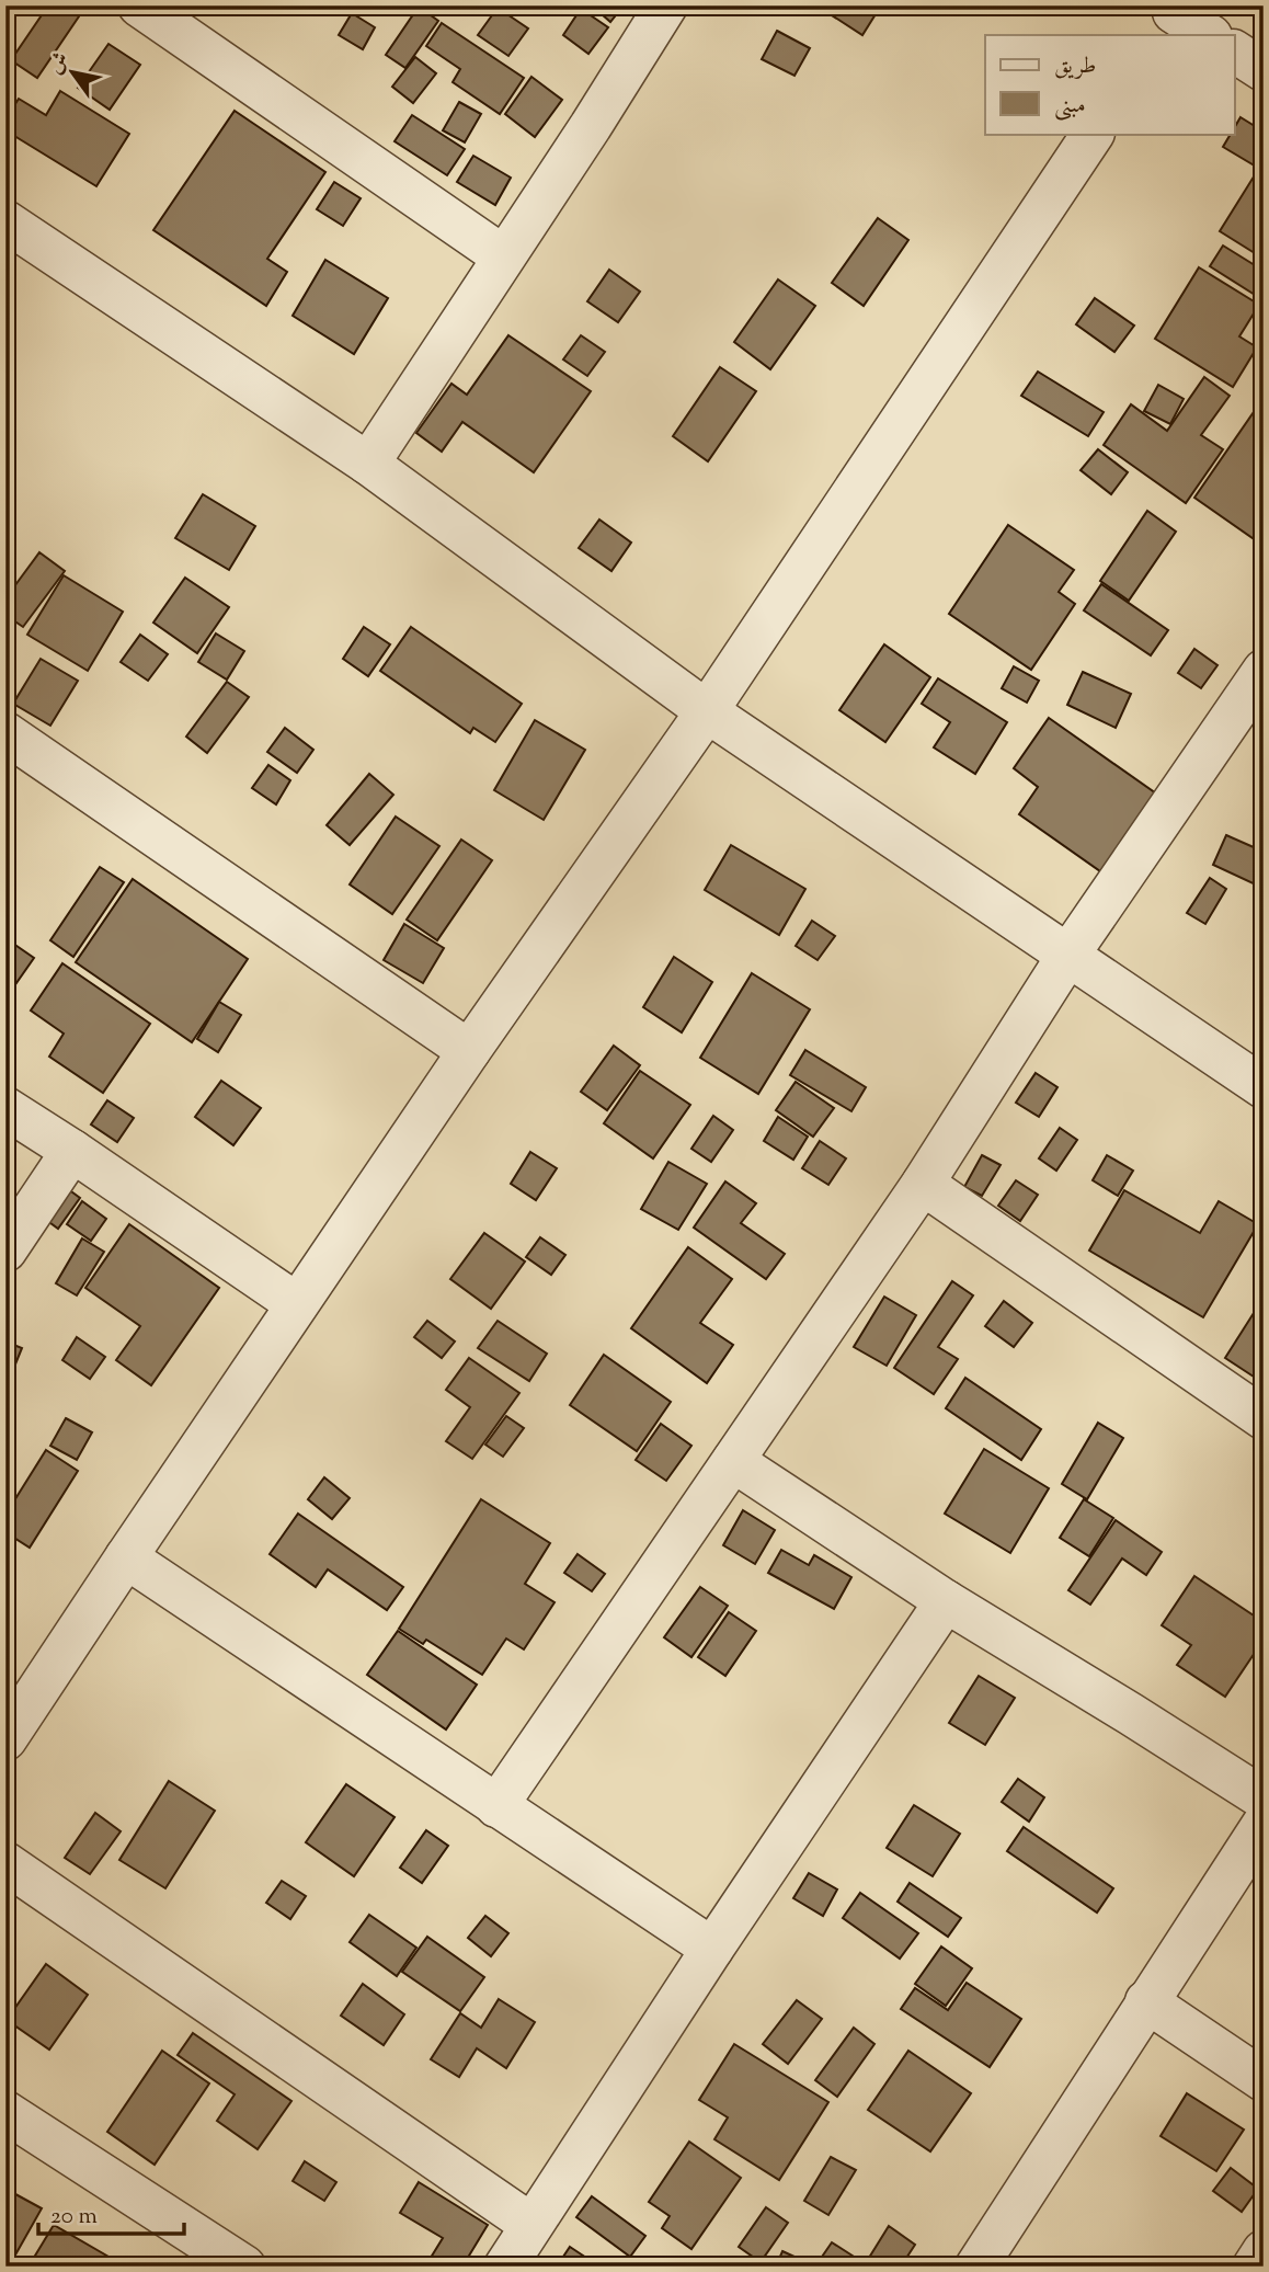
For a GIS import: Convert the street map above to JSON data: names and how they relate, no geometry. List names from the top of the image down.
{
  "legend": ["طريق", "مبنى"],
  "scale_bar": "20 m",
  "north": "top left"
}
